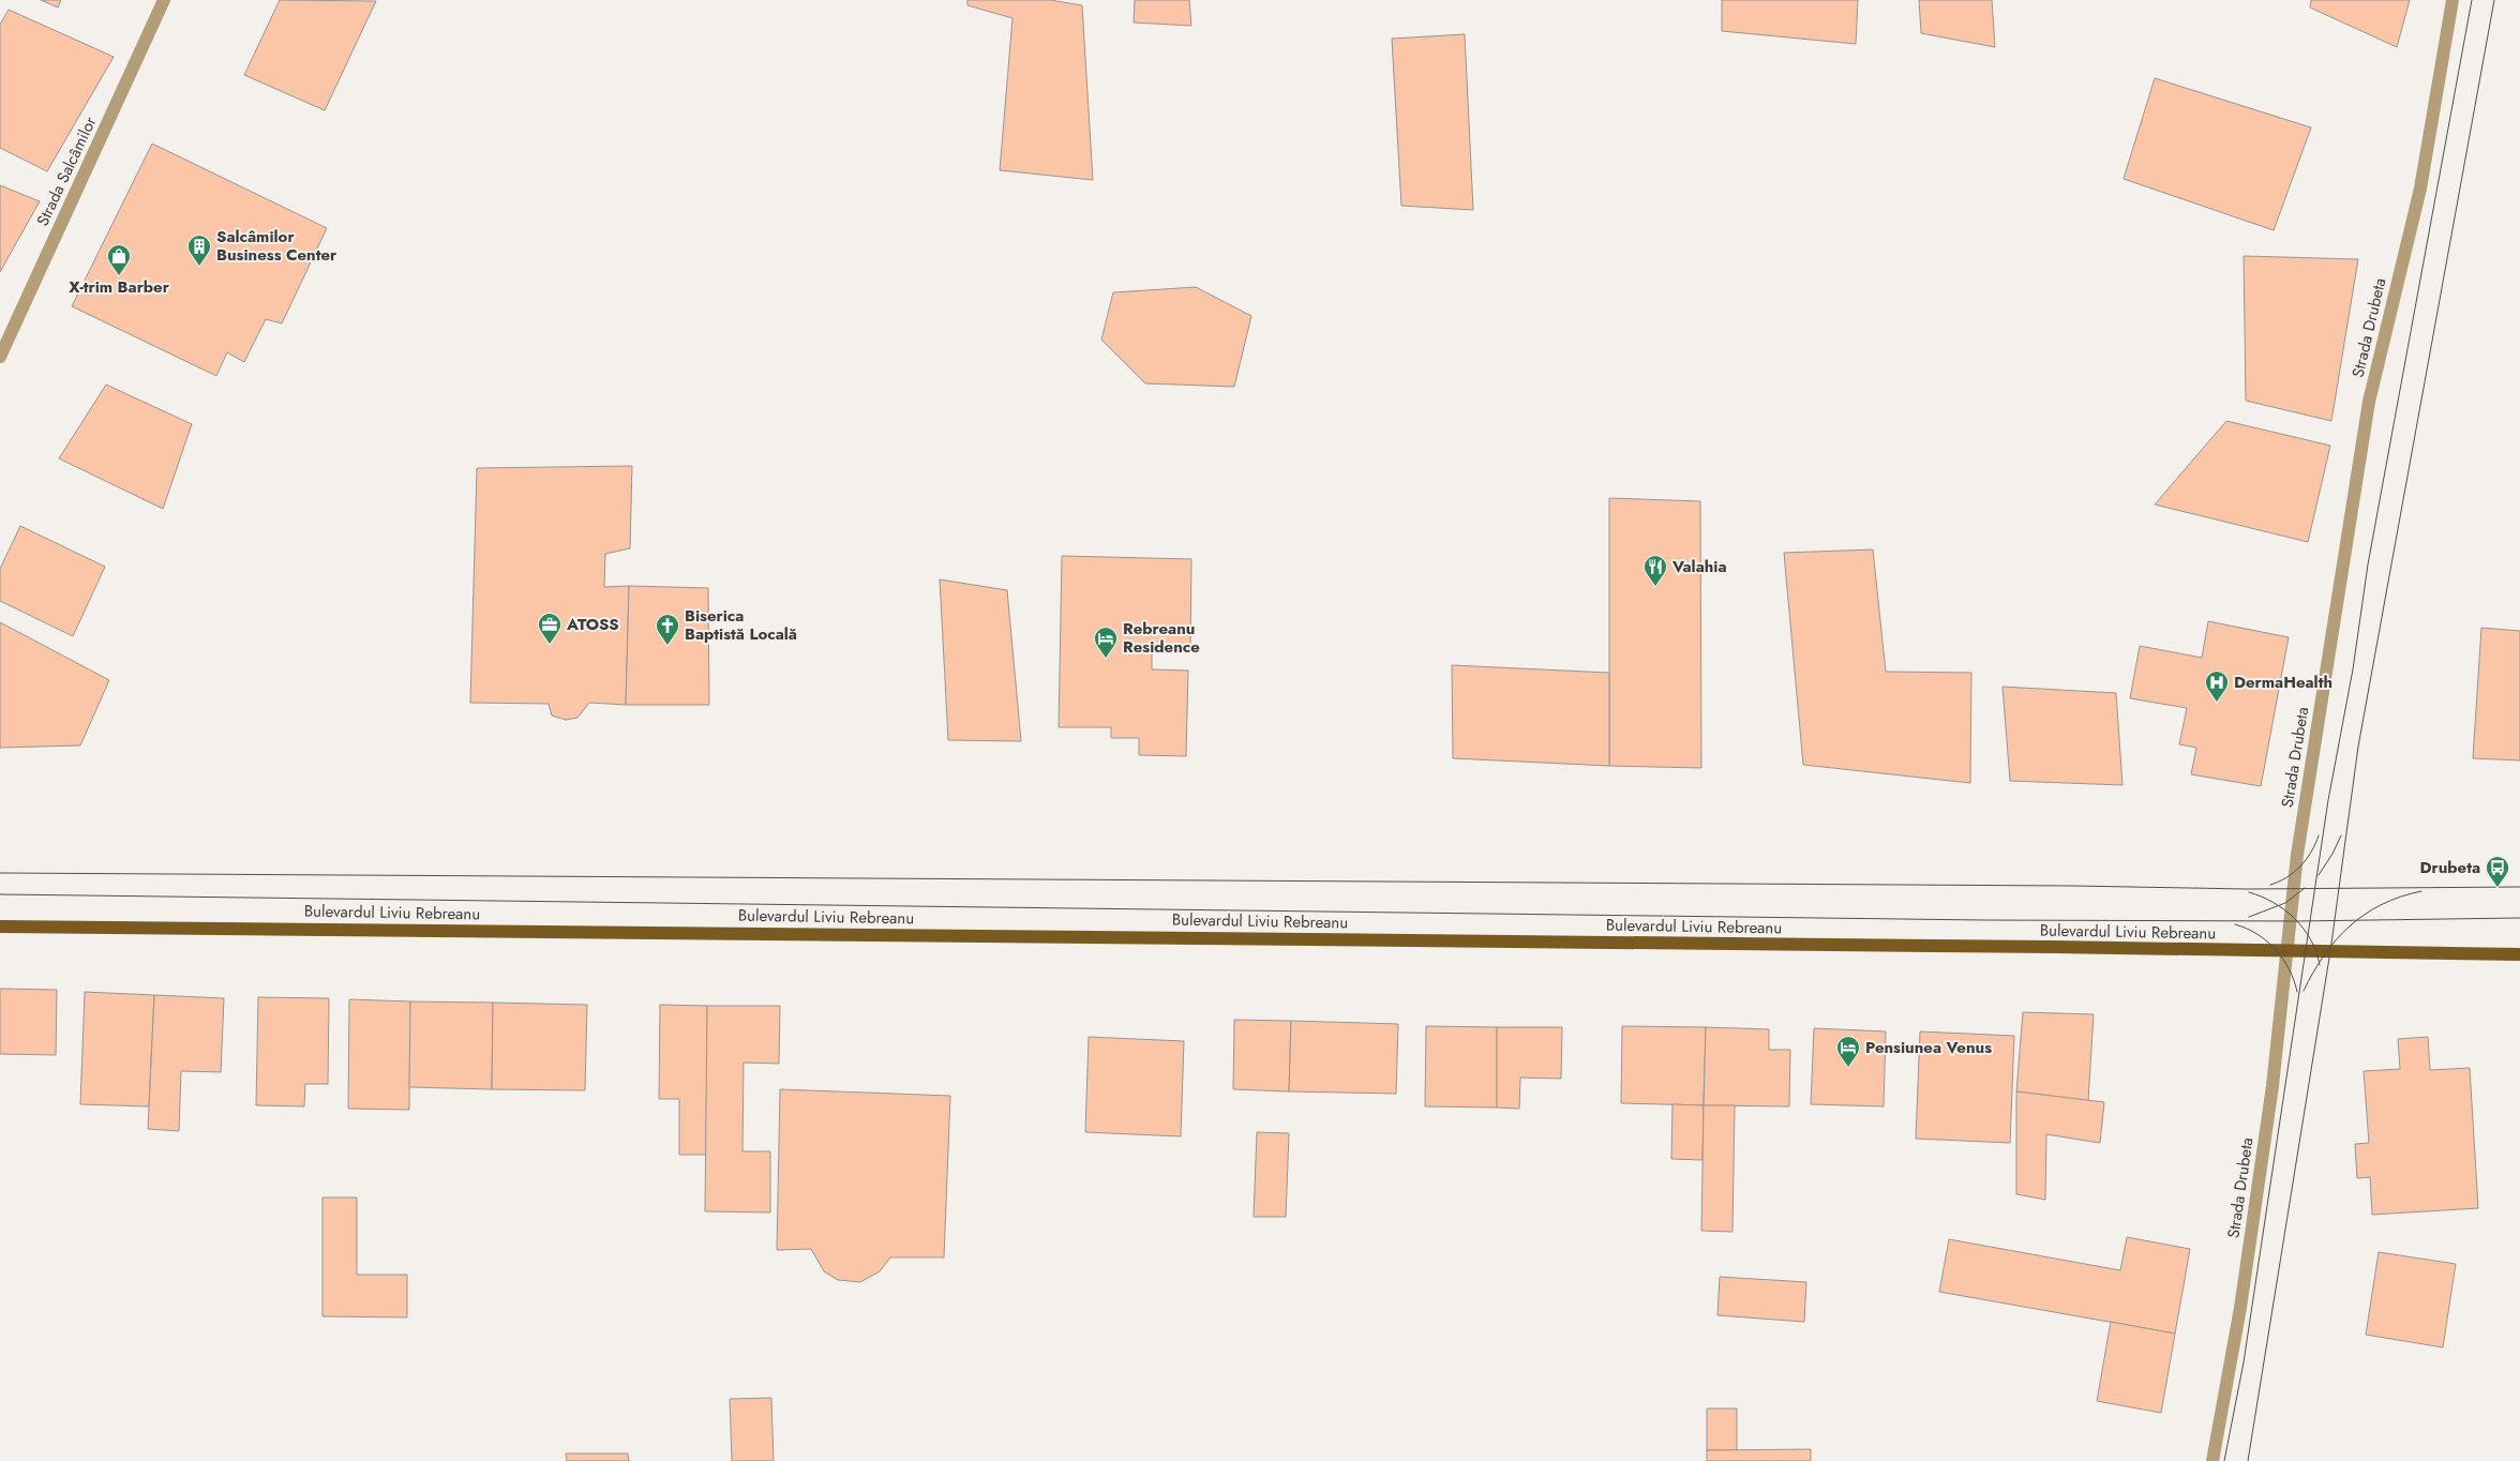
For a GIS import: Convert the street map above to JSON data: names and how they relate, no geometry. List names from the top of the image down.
{
  "streets": {
    "main road": ["Bulevardul Liviu Rebreanu"],
    "street": ["Strada Salcâmilor", "Strada Drubeta"]
  },
  "crossings": [
    ["Strada Drubeta", "Bulevardul Liviu Rebreanu"]
  ],
  "places": {
    "building": ["Salcâmilor Business Center"],
    "shop": ["X-trim Barber"],
    "restaurant": ["Valahia"],
    "office": ["ATOSS"],
    "church": ["Biserica Baptistă Locală"],
    "hotel": ["Rebreanu Residence", "Pensiunea Venus"],
    "hospital": ["DermaHealth"],
    "bus stop": ["Drubeta"]
  }
}
